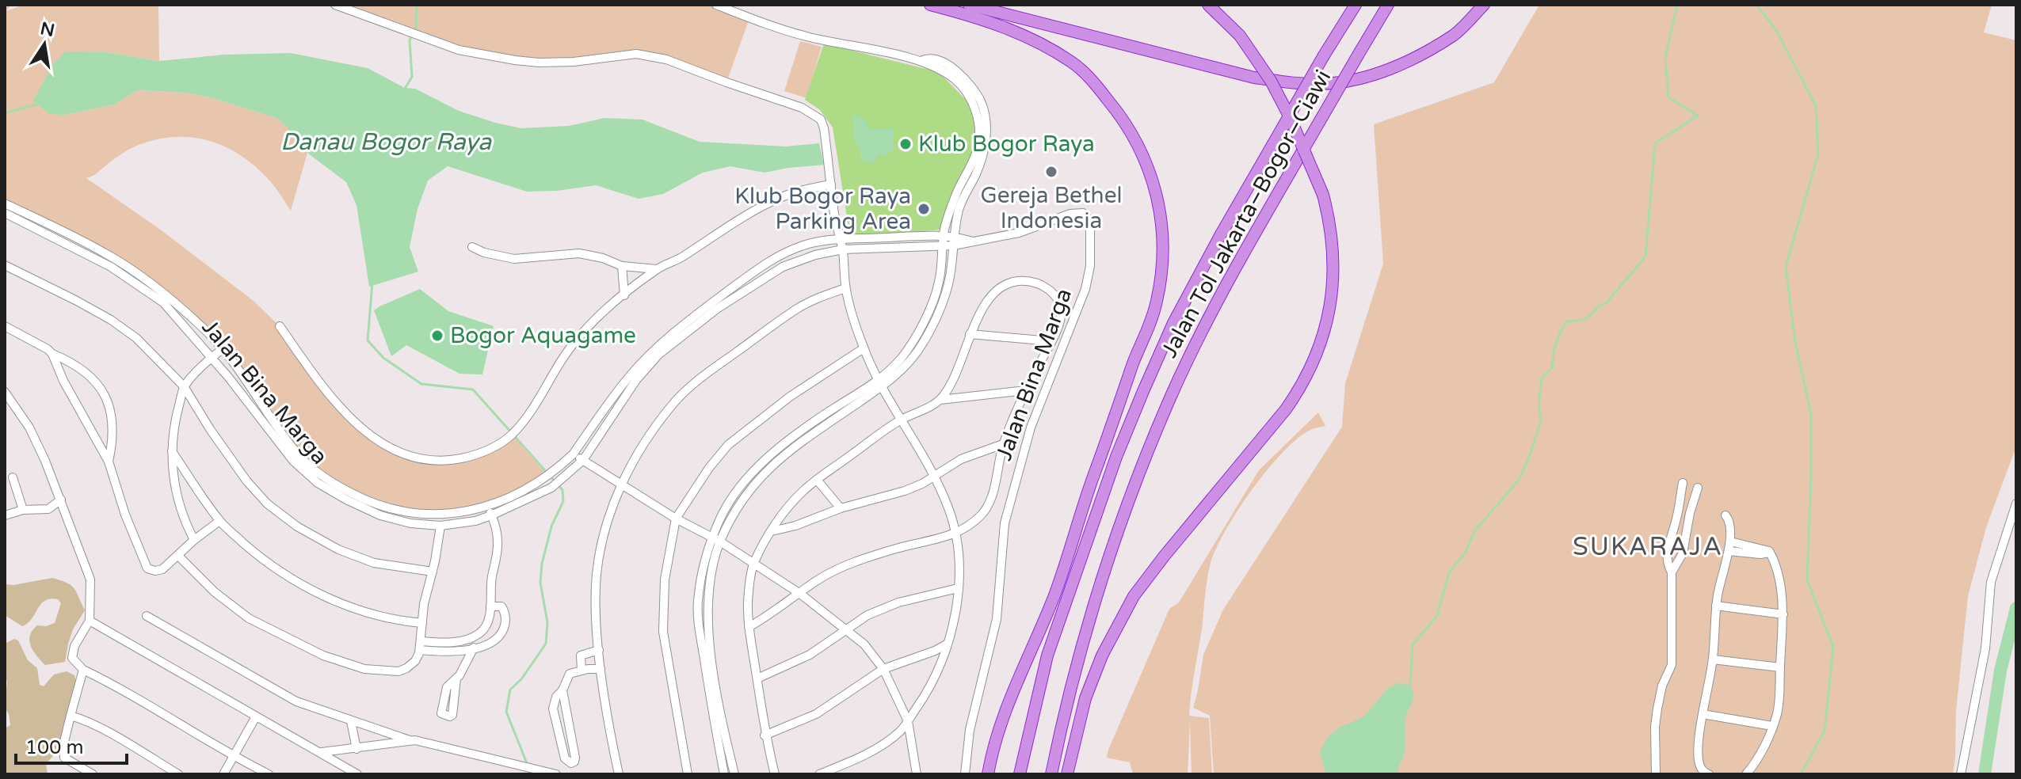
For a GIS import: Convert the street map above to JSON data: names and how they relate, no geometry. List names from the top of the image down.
{
  "streets": {
    "highway": ["Jalan Tol Jakarta–Bogor–Ciawi"],
    "street": ["Jalan Bina Marga"]
  },
  "districts": ["SUKARAJA"],
  "water": ["Danau Bogor Raya"],
  "places": [
    "Klub Bogor Raya",
    "Gereja Bethel Indonesia",
    "Klub Bogor Raya Parking Area",
    "Bogor Aquagame"
  ],
  "scale_bar": "100 m",
  "north": "top"
}
